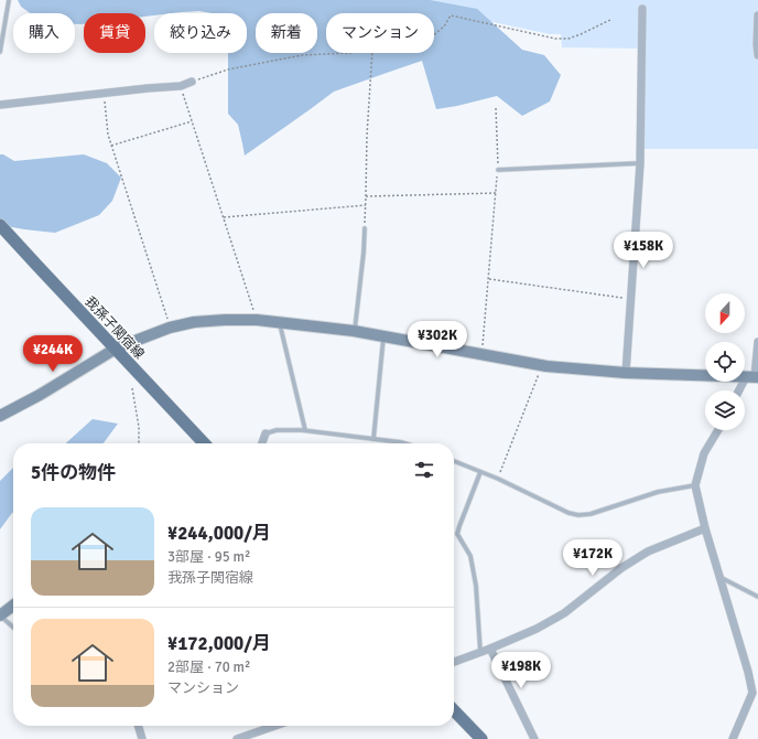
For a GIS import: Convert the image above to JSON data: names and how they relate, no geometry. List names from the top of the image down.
{
  "streets": {
    "main road": ["我孫子関宿線"]
  },
  "north": "bottom",
  "page": {
    "chip": [
      "購入",
      "賃貸",
      "絞り込み",
      "新着",
      "マンション"
    ],
    "price": [
      "¥158K",
      "¥302K",
      "¥244K",
      "¥172K",
      "¥198K"
    ],
    "heading": "5件の物件",
    "list": [
      {
        "name": "¥244,000/月",
        "note": "3部屋 · 95 m² · 我孫子関宿線"
      },
      {
        "name": "¥172,000/月",
        "note": "2部屋 · 70 m² · マンション"
      }
    ]
  }
}
